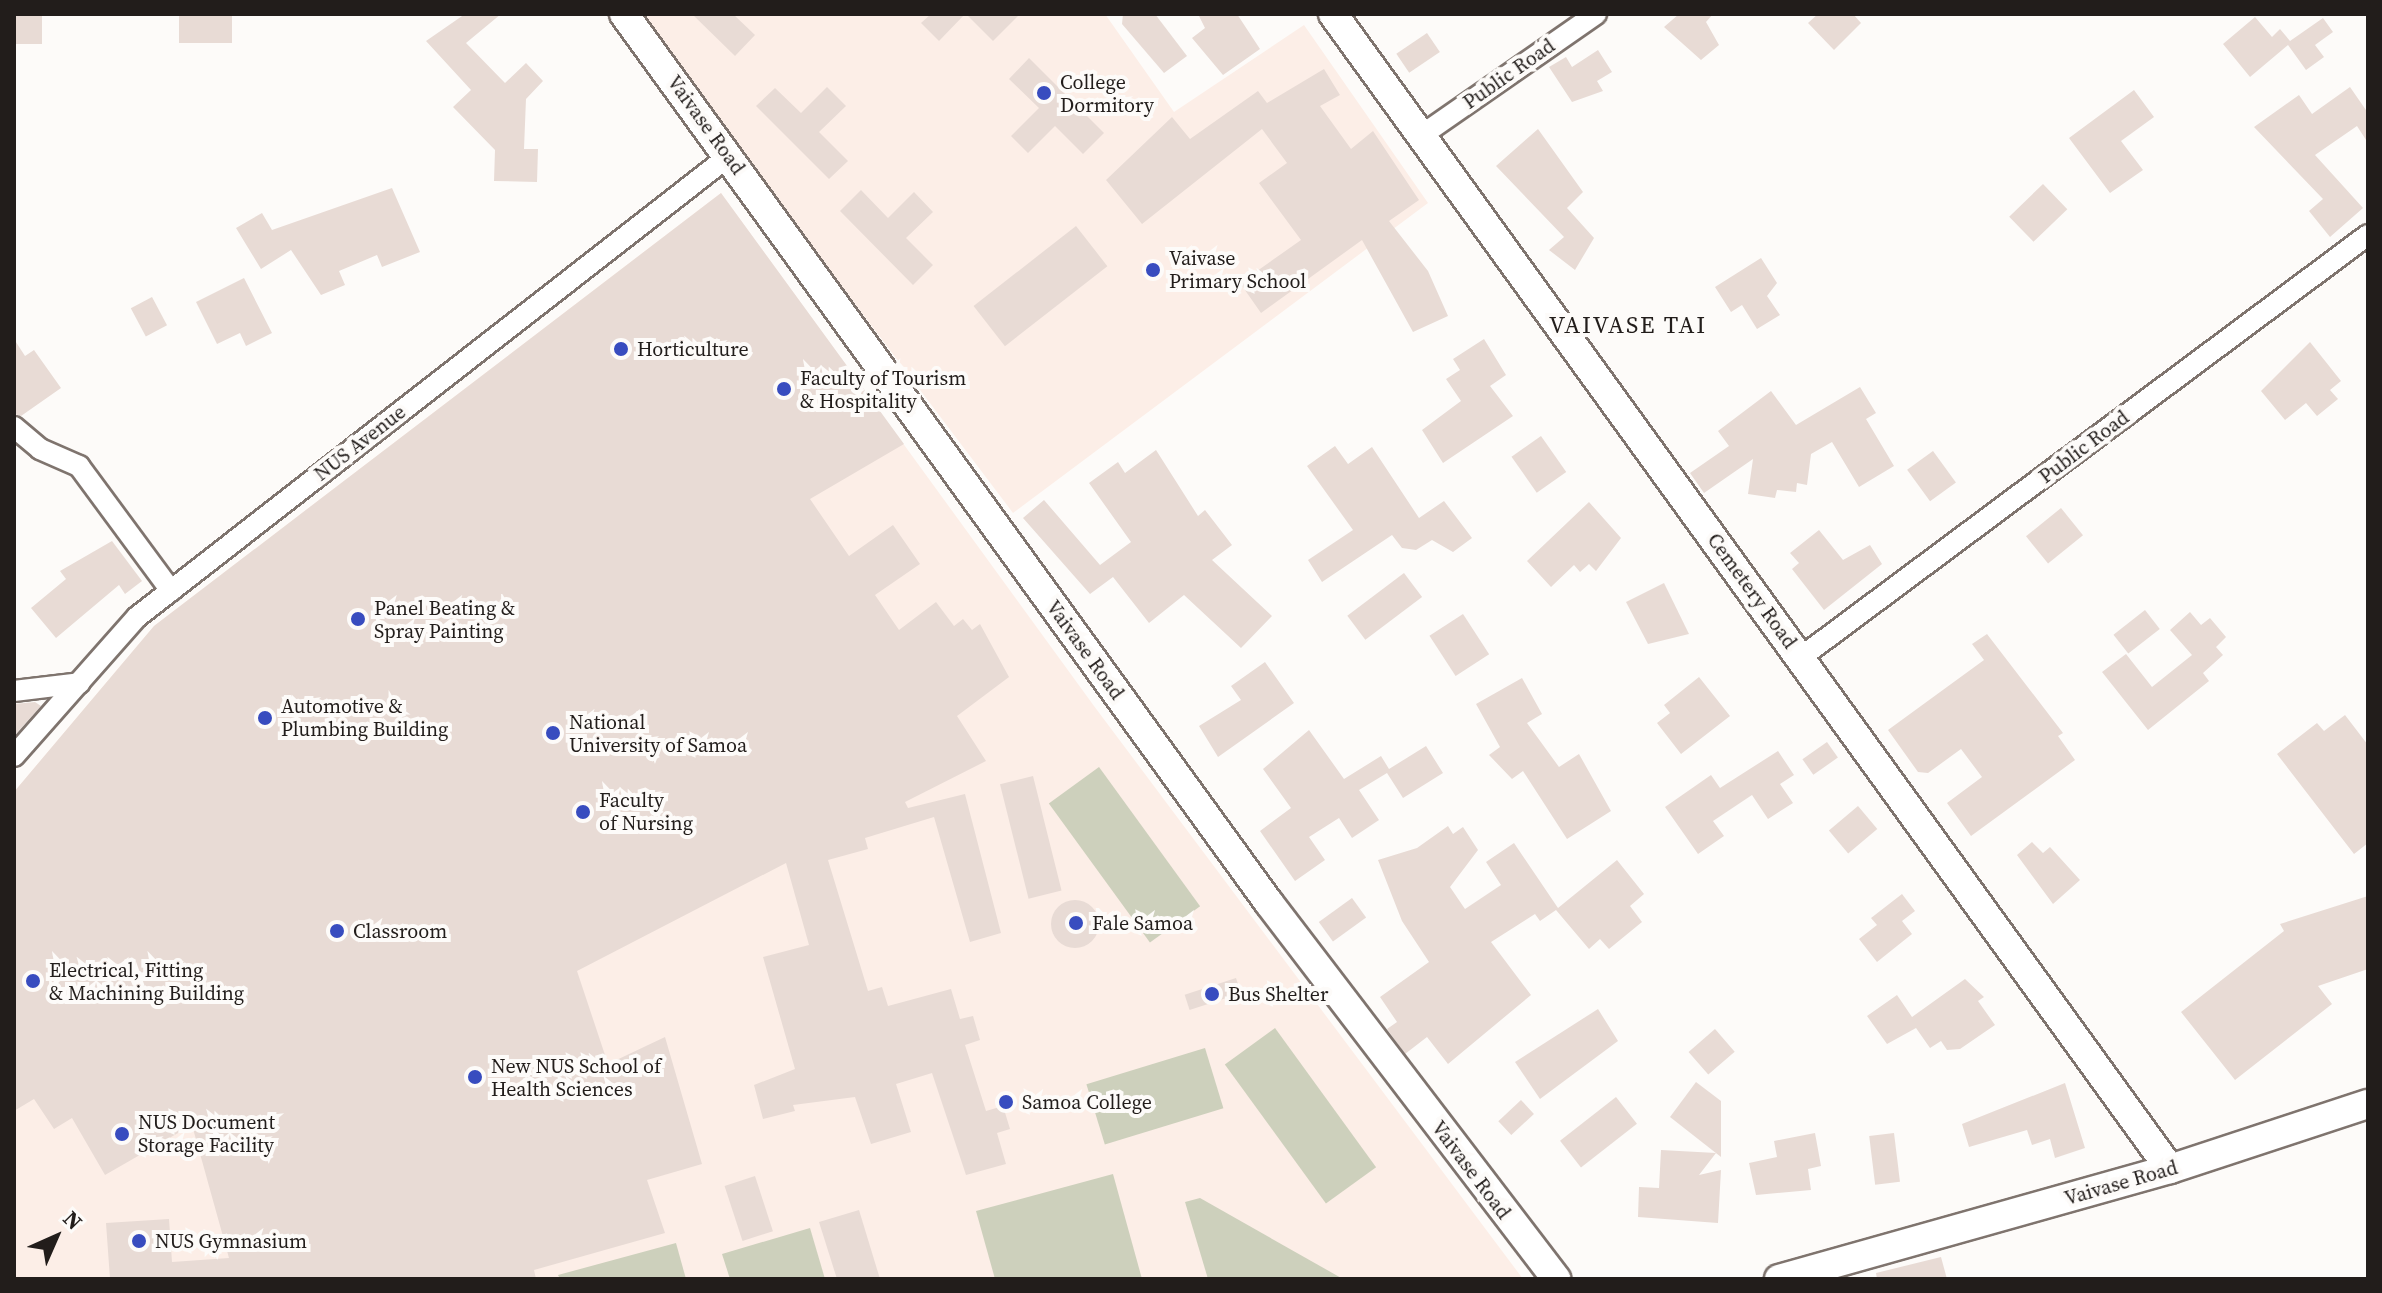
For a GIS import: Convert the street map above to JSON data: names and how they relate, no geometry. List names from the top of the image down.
{
  "streets": {
    "main road": ["Vaivase Road", "Cemetery Road"],
    "street": ["Public Road", "NUS Avenue"]
  },
  "crossings": [
    ["Public Road", "Cemetery Road"],
    ["Vaivase Road", "NUS Avenue"],
    ["Vaivase Road", "Cemetery Road"]
  ],
  "districts": ["VAIVASE TAI"],
  "places": [
    "College Dormitory",
    "Vaivase Primary School",
    "Horticulture",
    "Faculty of Tourism & Hospitality",
    "Panel Beating & Spray Painting",
    "Automotive & Plumbing Building",
    "National University of Samoa",
    "Faculty of Nursing",
    "Fale Samoa",
    "Classroom",
    "Electrical, Fitting & Machining Building",
    "Bus Shelter",
    "New NUS School of Health Sciences",
    "Samoa College",
    "NUS Document Storage Facility",
    "NUS Gymnasium"
  ],
  "north": "top right"
}
